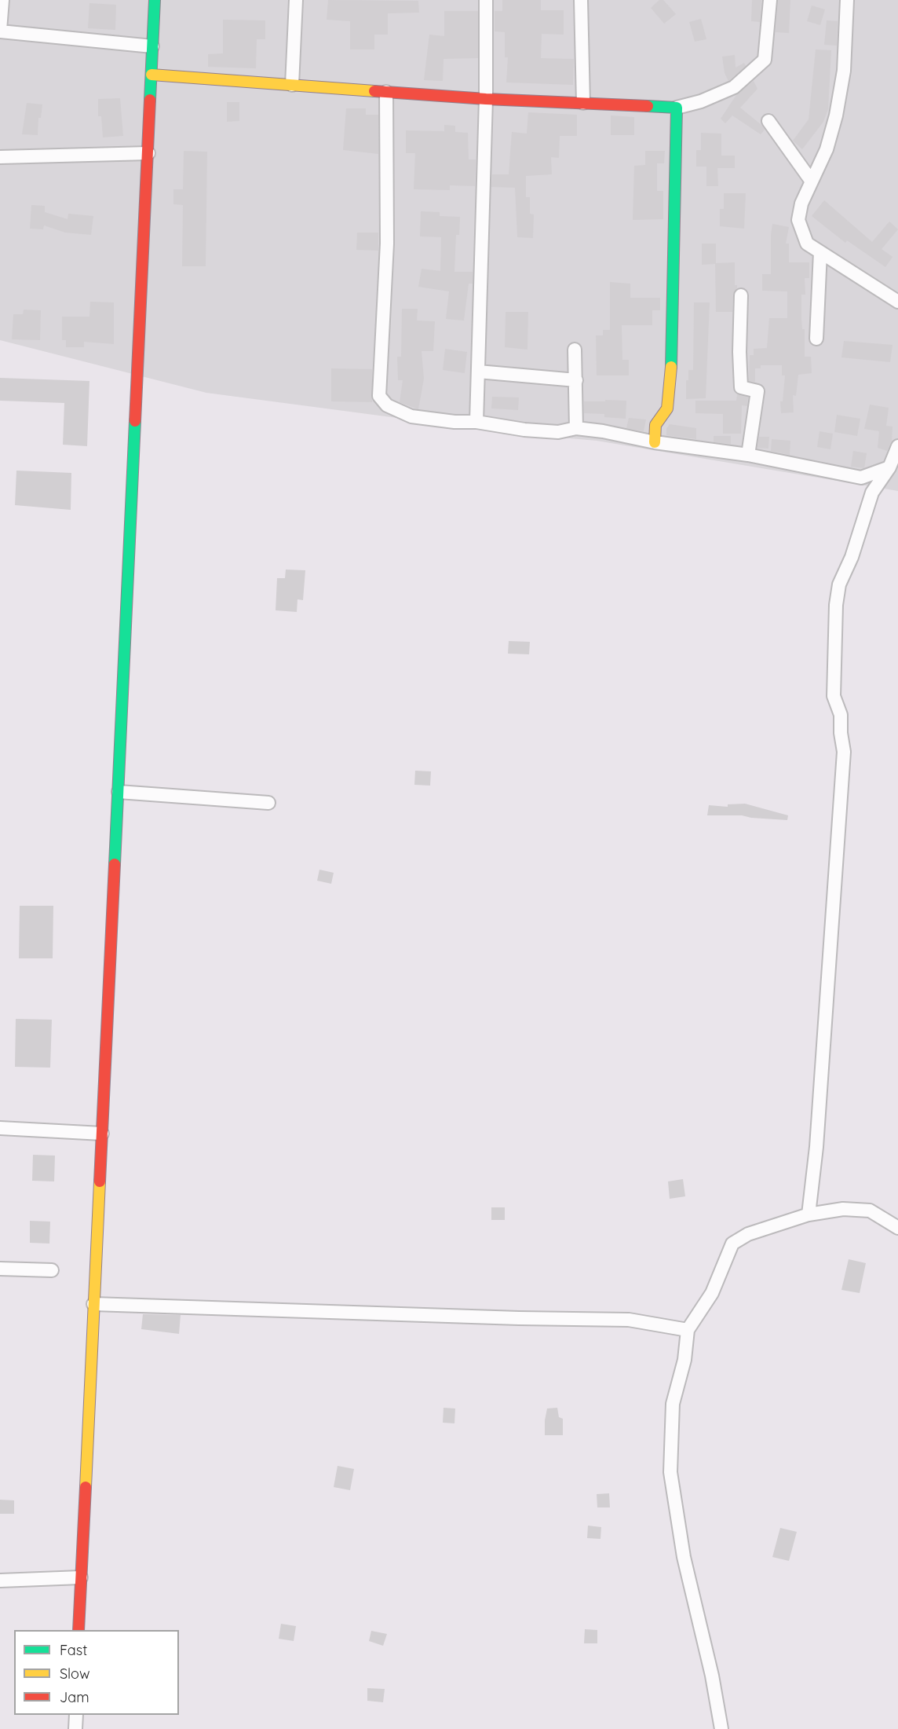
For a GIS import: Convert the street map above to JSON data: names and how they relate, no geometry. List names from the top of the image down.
{
  "legend": ["Fast", "Slow", "Jam"]
}
